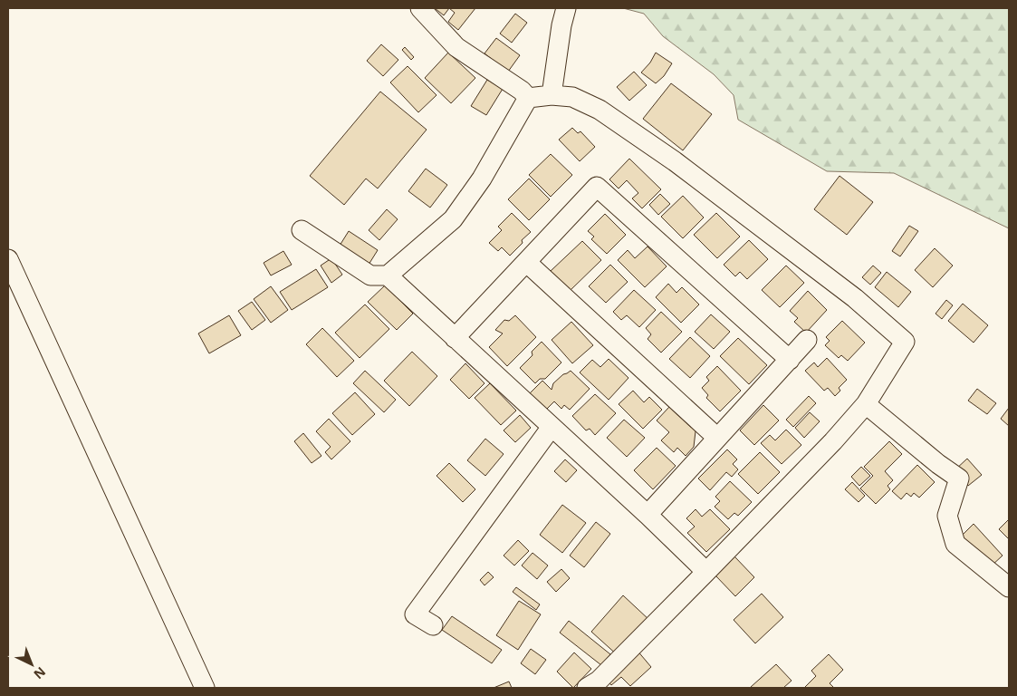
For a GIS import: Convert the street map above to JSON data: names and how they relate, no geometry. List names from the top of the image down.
{
  "north": "bottom right"
}
